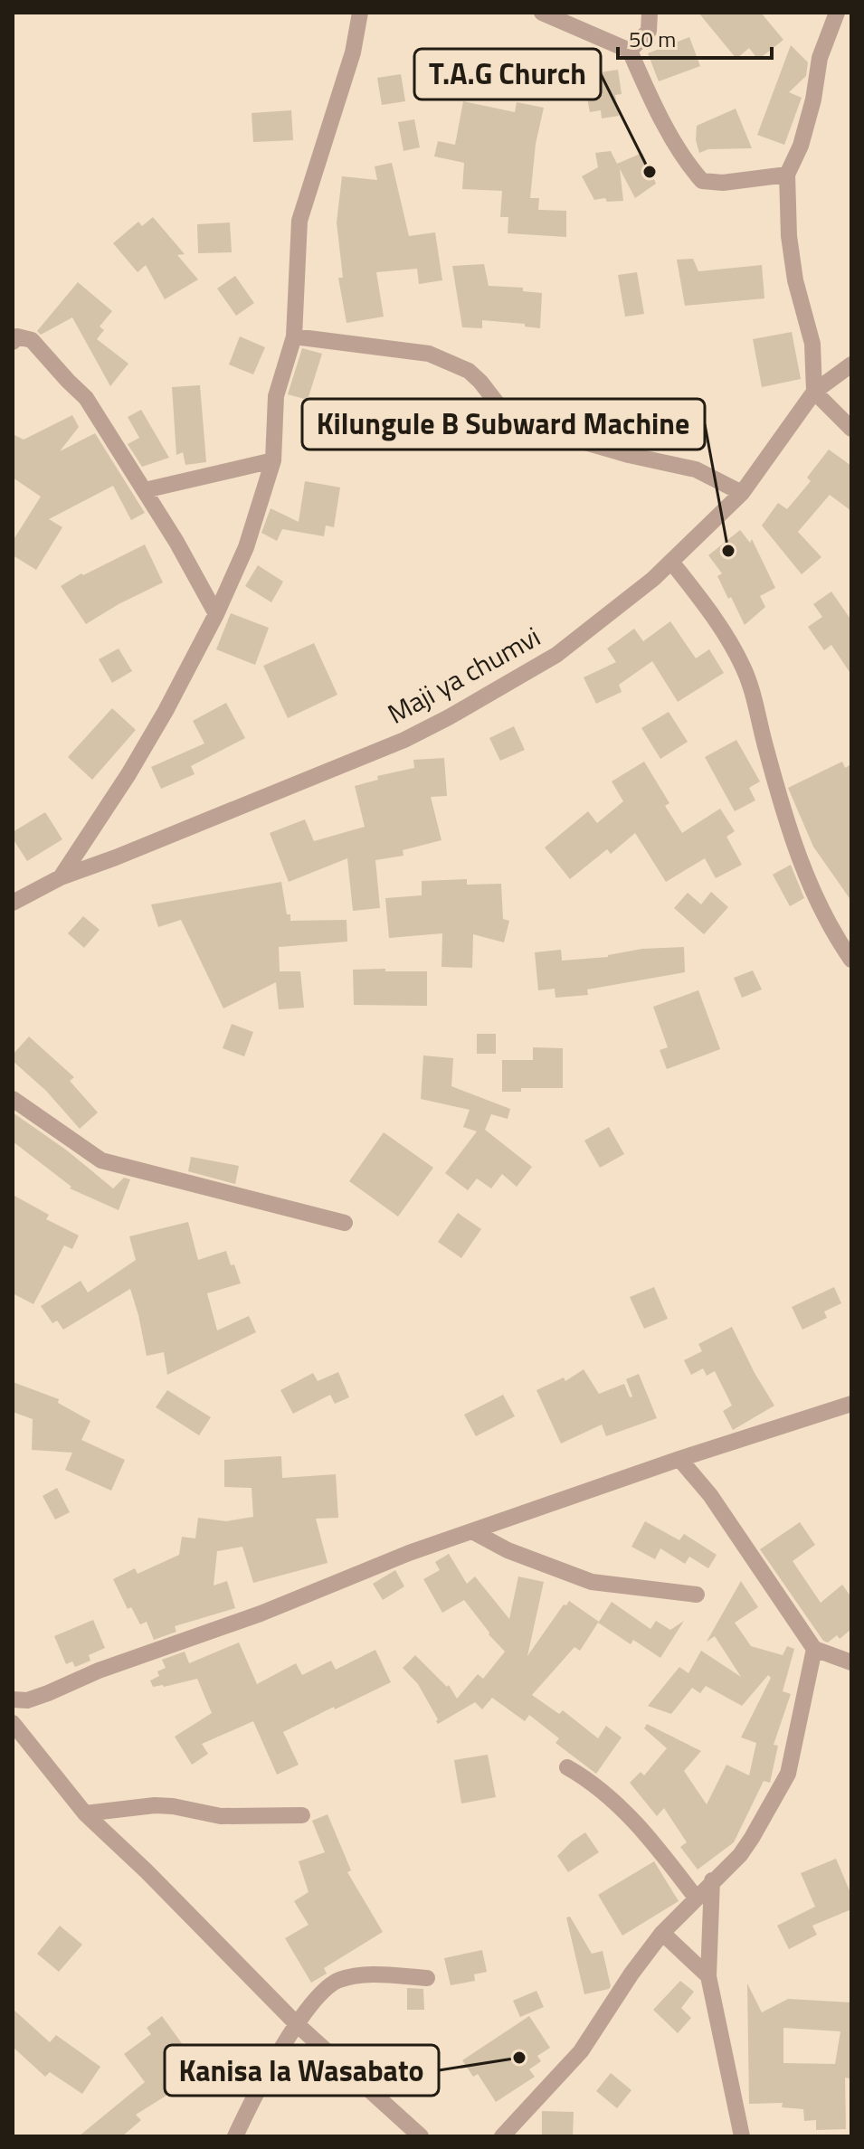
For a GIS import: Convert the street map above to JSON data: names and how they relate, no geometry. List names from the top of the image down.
{
  "streets": {
    "street": ["Maji ya chumvi"]
  },
  "places": ["T.A.G Church", "Kilungule B Subward Machine", "Kanisa la Wasabato"],
  "scale_bar": "50 m"
}
